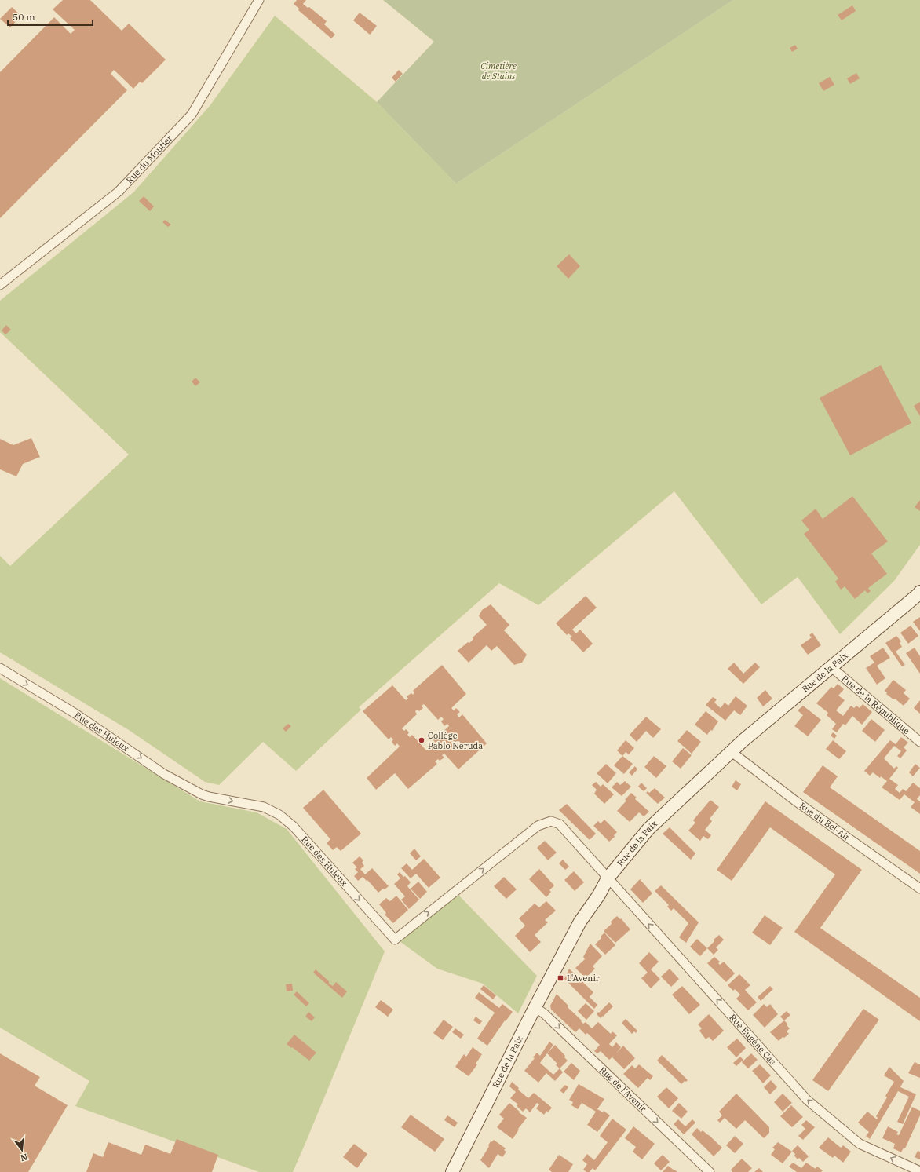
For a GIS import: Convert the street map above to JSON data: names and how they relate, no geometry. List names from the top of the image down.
{
  "streets": {
    "street": [
      "Rue du Moutier",
      "Rue de la Paix",
      "Rue de la République",
      "Rue des Huleux",
      "Rue du Bel-Air",
      "Rue Eugène Cas",
      "Rue de l'Avenir"
    ]
  },
  "crossings": [
    ["Rue de la Paix", "Rue de la République"],
    ["Rue de la Paix", "Rue des Huleux"],
    ["Rue de la Paix", "Rue du Bel-Air"],
    ["Rue de la Paix", "Rue Eugène Cas"],
    ["Rue de la Paix", "Rue de l'Avenir"],
    ["Rue des Huleux", "Rue Eugène Cas"]
  ],
  "one_way": ["Rue des Huleux", "Rue Eugène Cas", "Rue de l'Avenir"],
  "parks": ["Cimetière de Stains"],
  "places": {
    "other": ["Collège Pablo Neruda"],
    "transit": ["L'Avenir"]
  },
  "scale_bar": "50 m",
  "north": "bottom"
}
